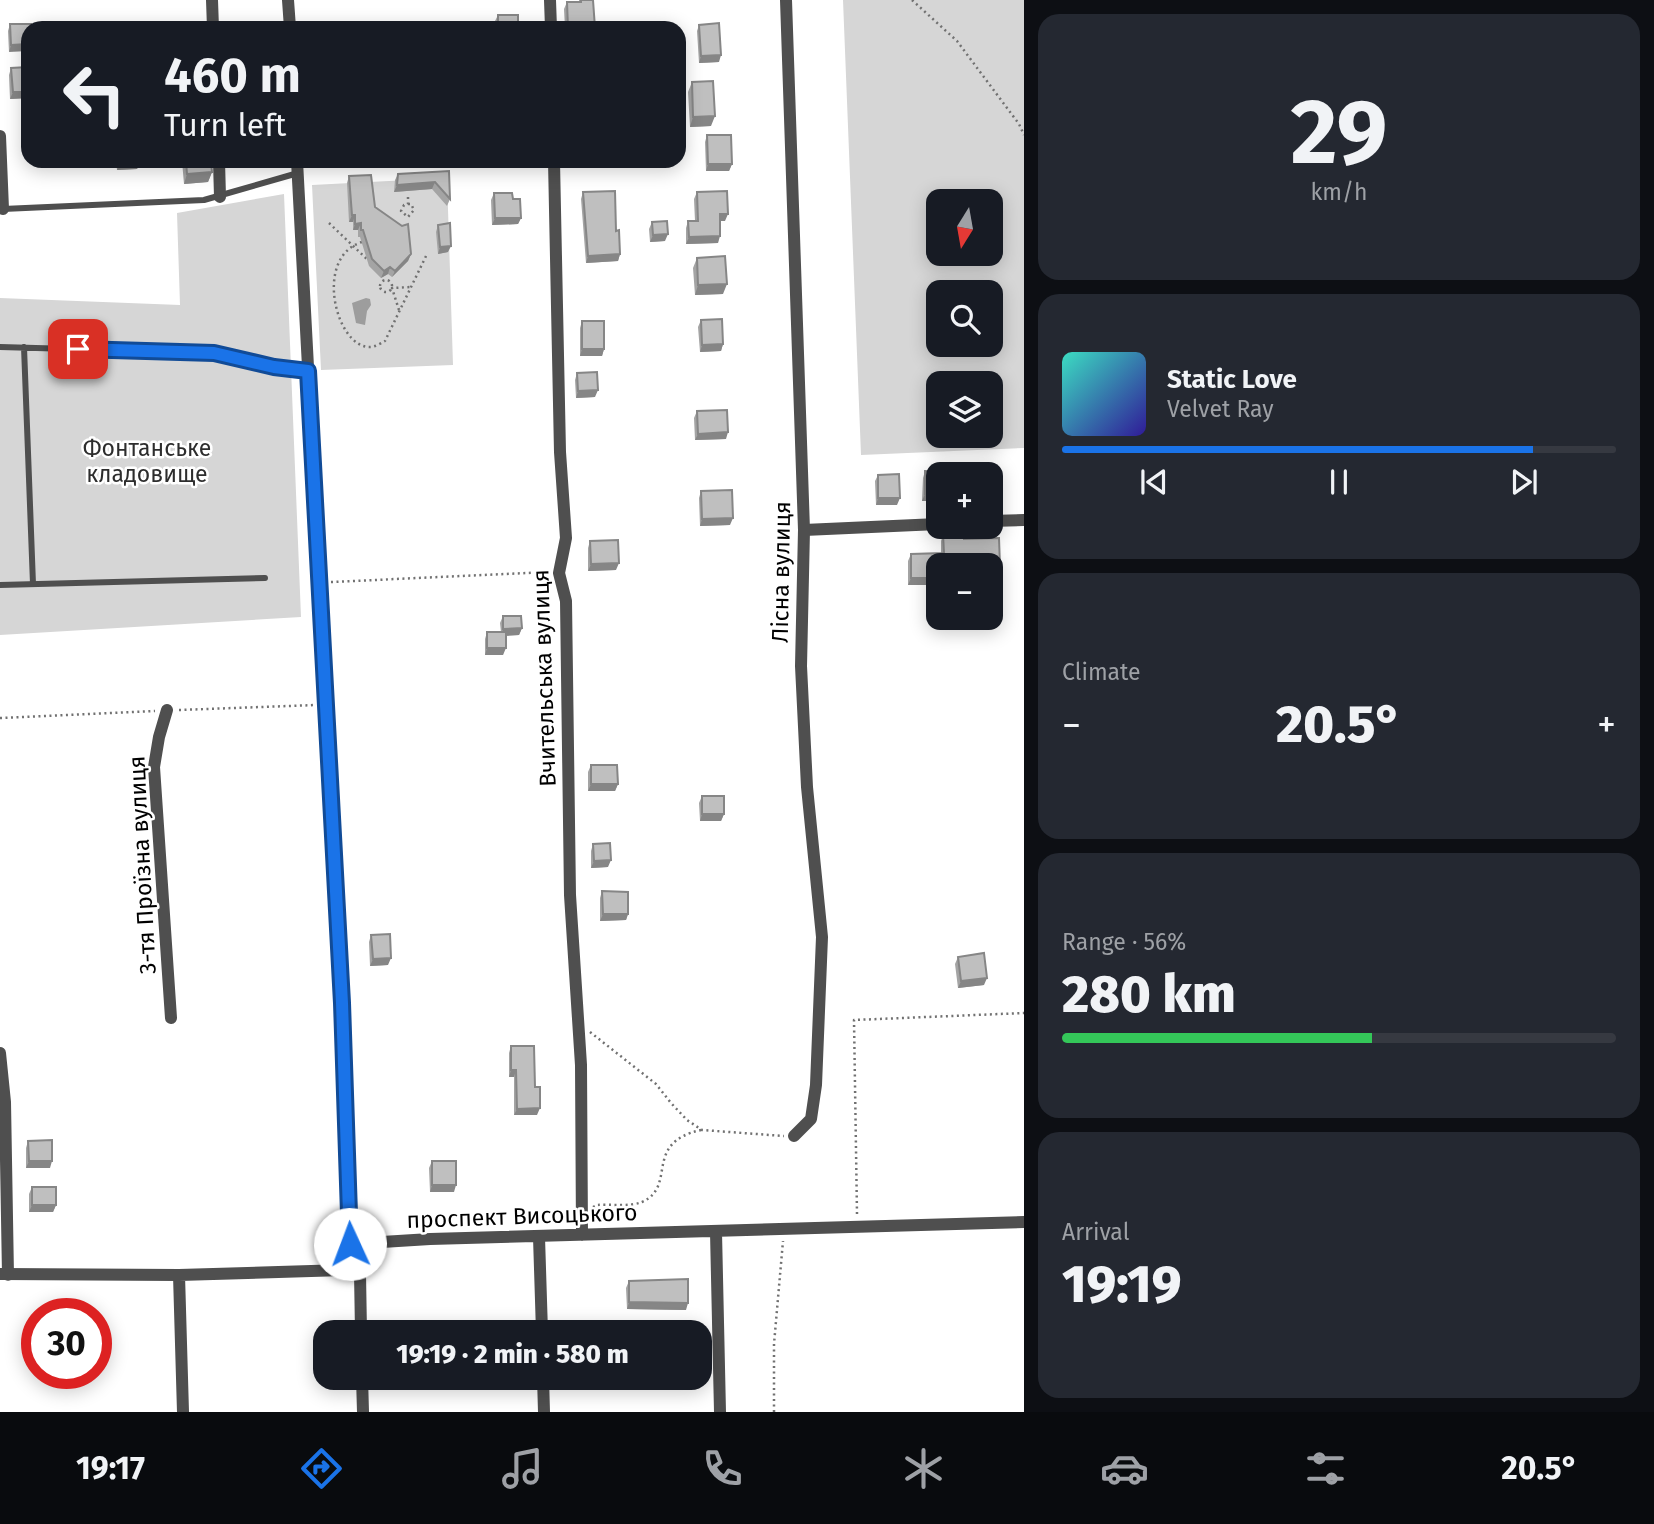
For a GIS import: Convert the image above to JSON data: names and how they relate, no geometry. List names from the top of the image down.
{
  "streets": {
    "street": [
      "Лісна вулиця",
      "Вчительська вулиця",
      "3-тя Проїзна вулиця",
      "проспект Висоцького"
    ]
  },
  "crossings": [
    ["Вчительська вулиця", "проспект Висоцького"]
  ],
  "parks": ["Фонтанське кладовище"],
  "north": "bottom",
  "page": {
    "tile": [
      ["29", "km/h"],
      "Climate",
      ["Range · 56%", "280 km"],
      ["Arrival", "19:19"]
    ],
    "turn": ["460 m", "Turn left"],
    "map_buttons": ["+", "−"],
    "song": ["Static Love", "Velvet Ray"],
    "heat": ["−", "20.5°", "+"],
    "limit": "30",
    "trip": "19:19 · 2 min · 580 m",
    "tabs": ["19:17", "20.5°"]
  }
}
